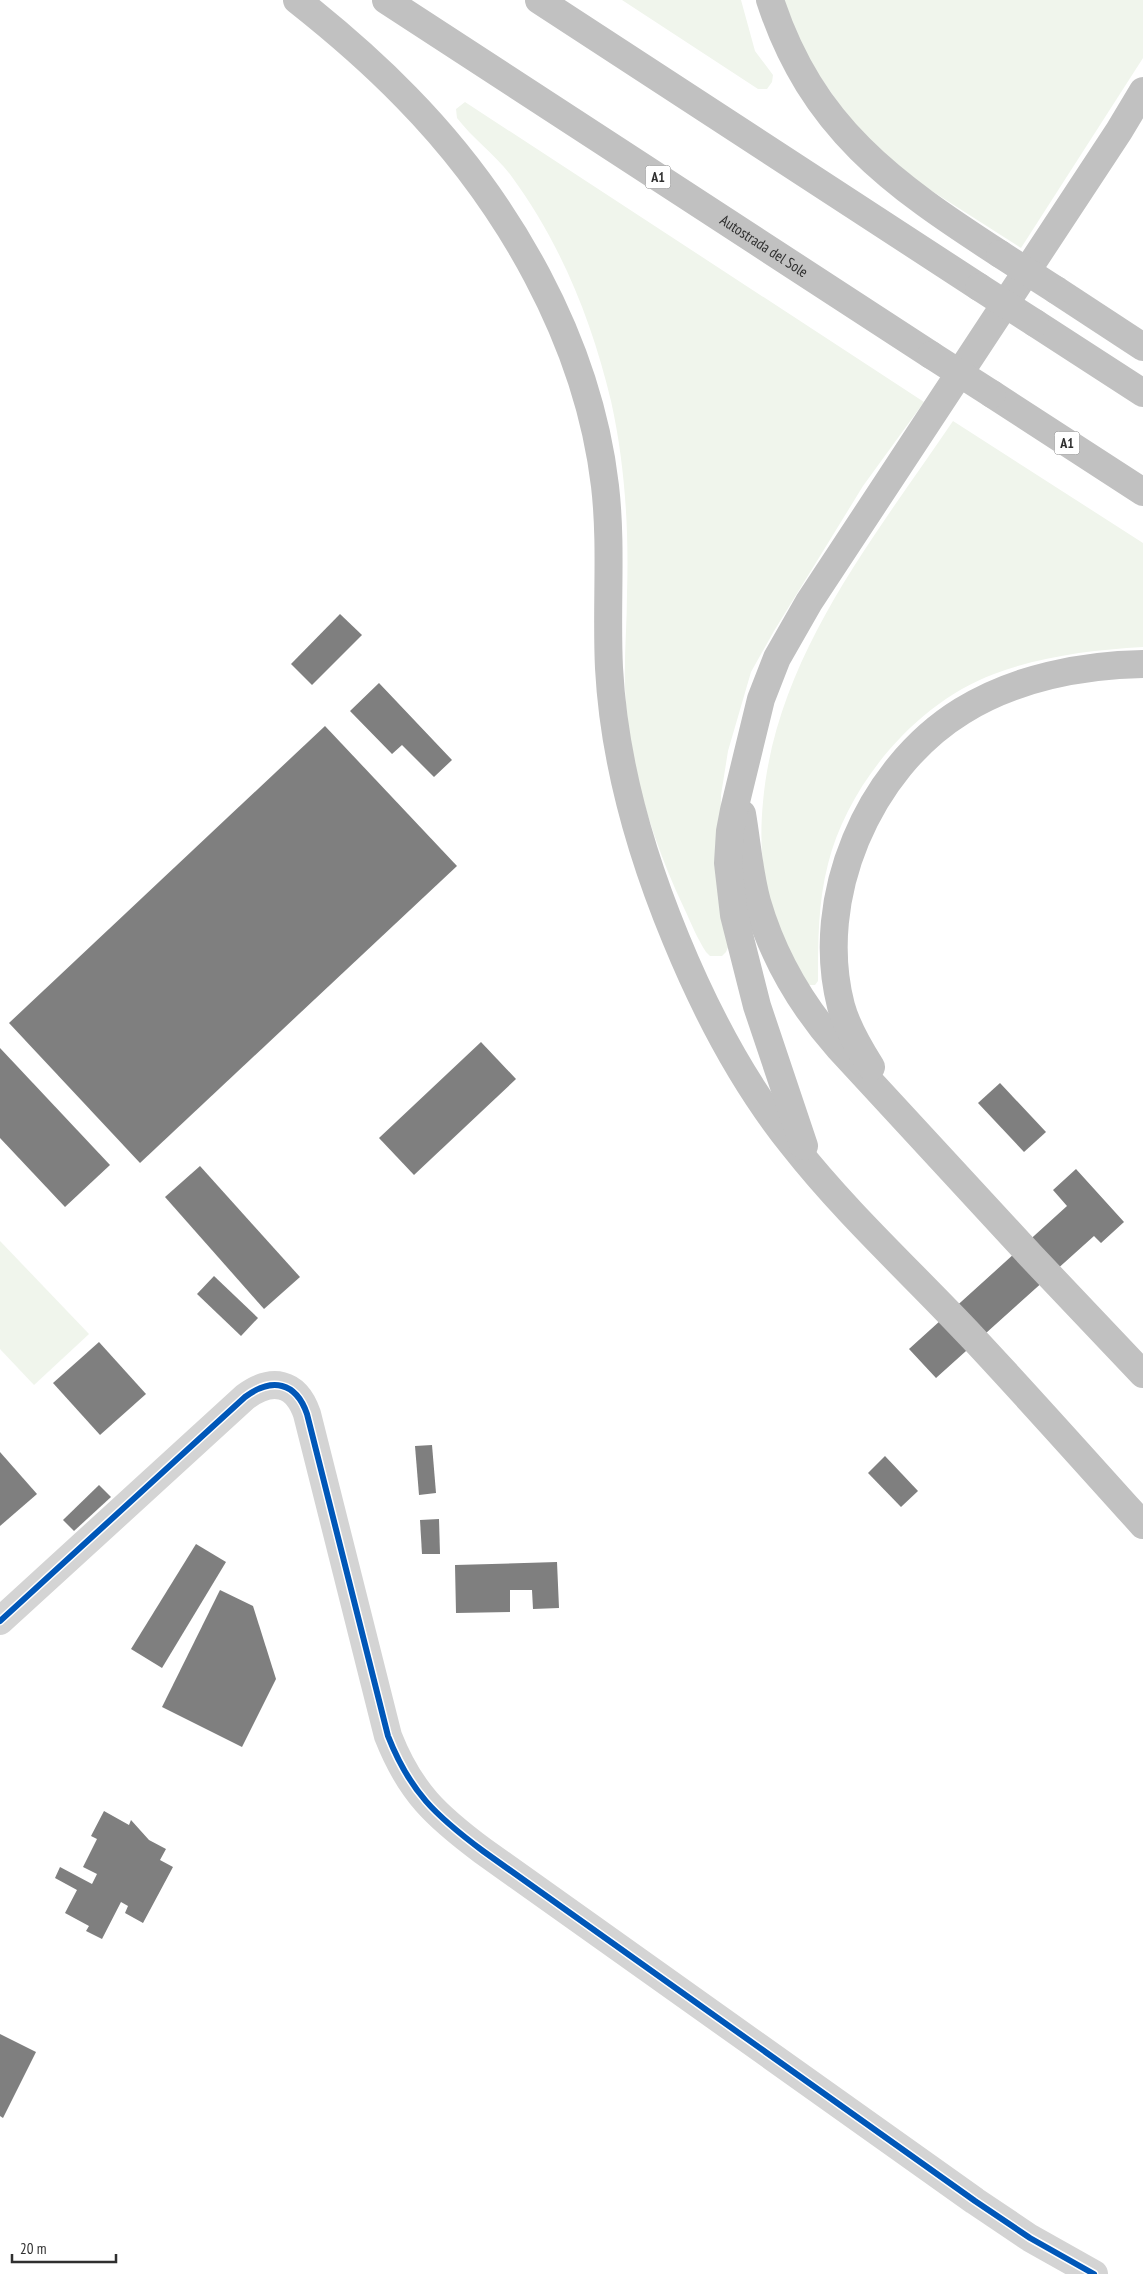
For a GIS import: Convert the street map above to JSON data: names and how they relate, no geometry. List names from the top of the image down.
{
  "streets": {
    "highway": ["A1", "Autostrada del Sole"]
  },
  "scale_bar": "20 m"
}
